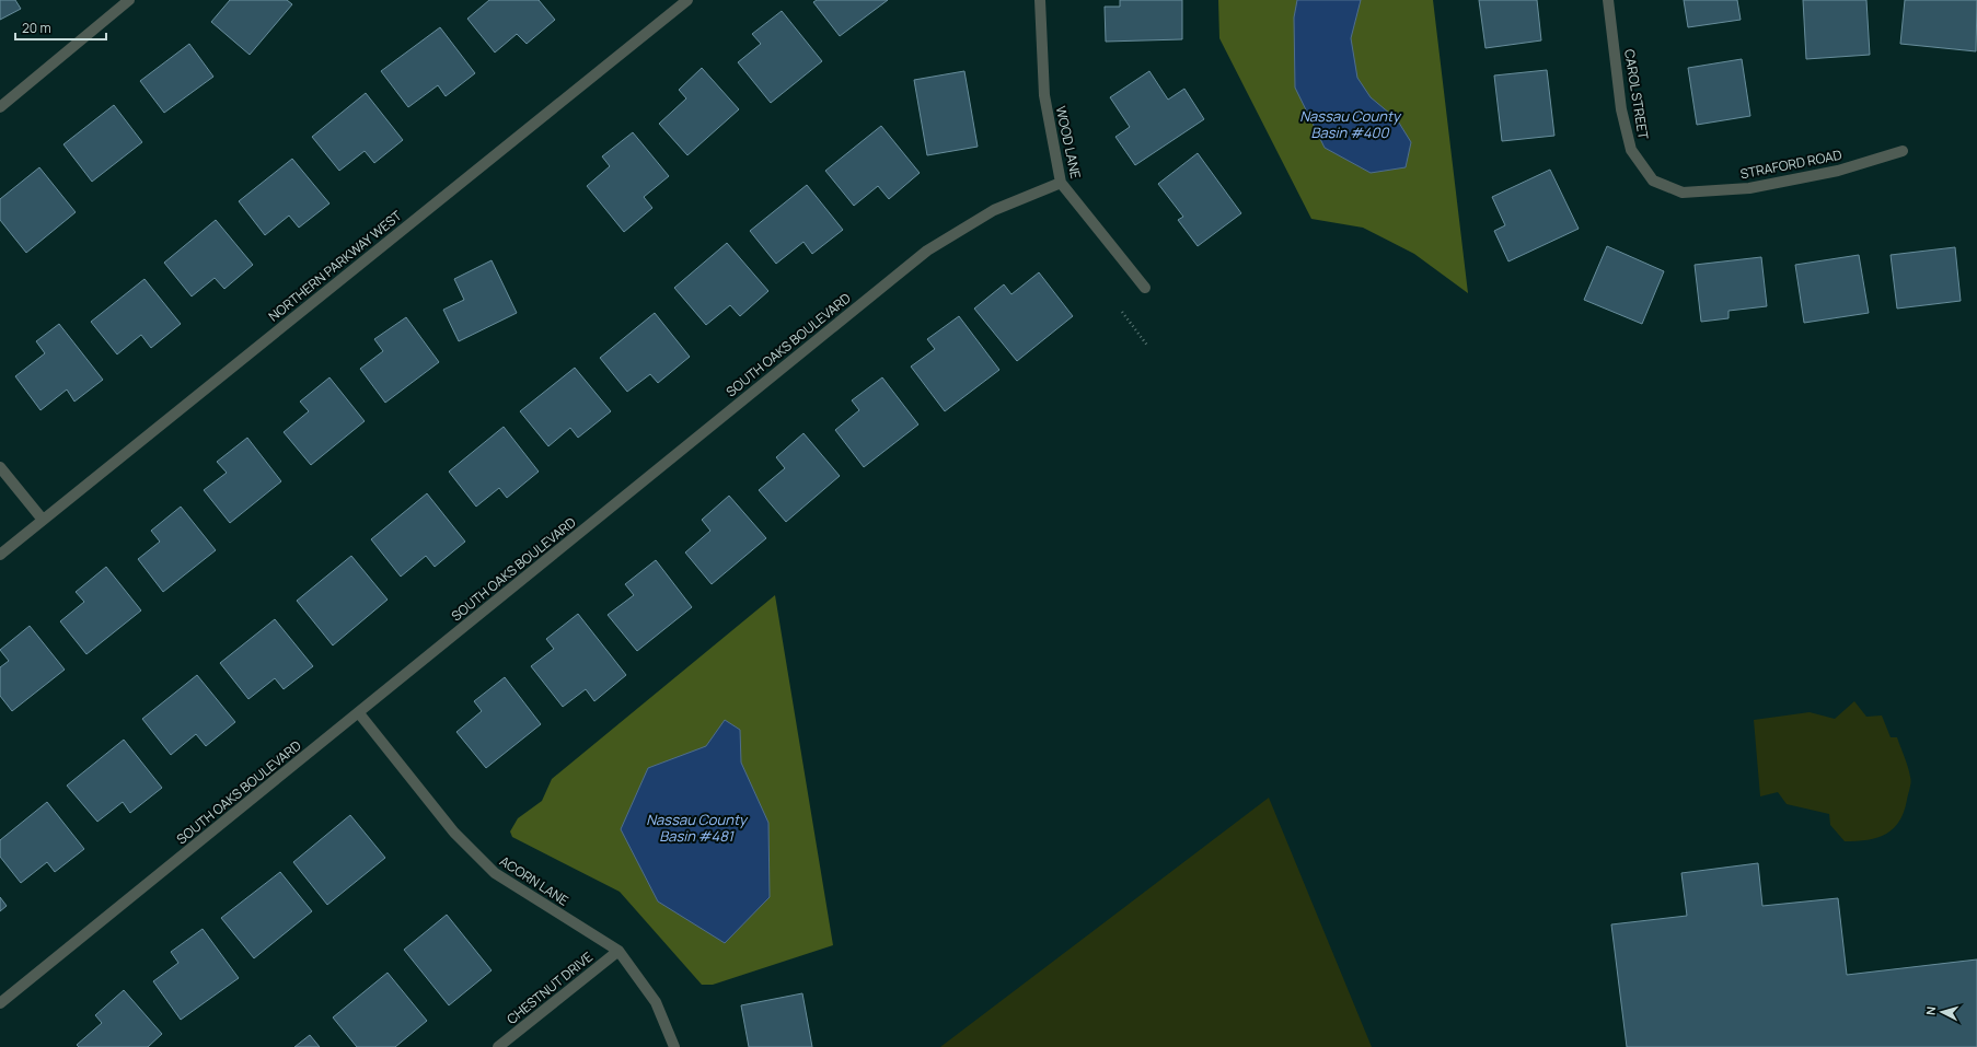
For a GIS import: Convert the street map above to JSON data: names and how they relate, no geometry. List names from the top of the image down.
{
  "streets": {
    "street": [
      "CAROL STREET",
      "WOOD LANE",
      "STRAFORD ROAD",
      "NORTHERN PARKWAY WEST",
      "SOUTH OAKS BOULEVARD",
      "ACORN LANE",
      "CHESTNUT DRIVE"
    ]
  },
  "crossings": [
    ["CAROL STREET", "STRAFORD ROAD"],
    ["WOOD LANE", "SOUTH OAKS BOULEVARD"],
    ["SOUTH OAKS BOULEVARD", "ACORN LANE"],
    ["ACORN LANE", "CHESTNUT DRIVE"]
  ],
  "water": ["Nassau County Basin #400", "Nassau County Basin #481"],
  "scale_bar": "20 m",
  "north": "left"
}
